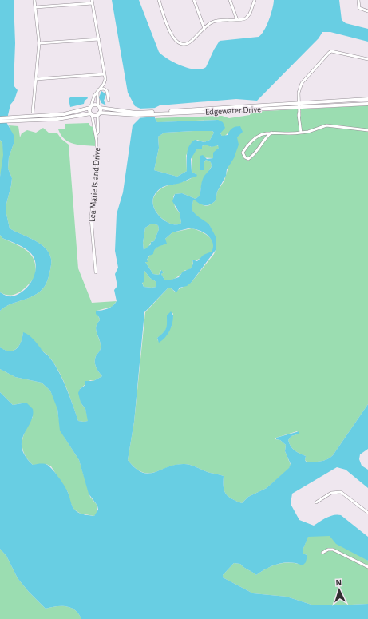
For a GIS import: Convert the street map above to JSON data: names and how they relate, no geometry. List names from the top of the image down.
{
  "streets": {
    "street": ["Edgewater Drive", "Lea Marie Island Drive"]
  },
  "crossings": [
    ["Edgewater Drive", "Lea Marie Island Drive"]
  ],
  "north": "top"
}
